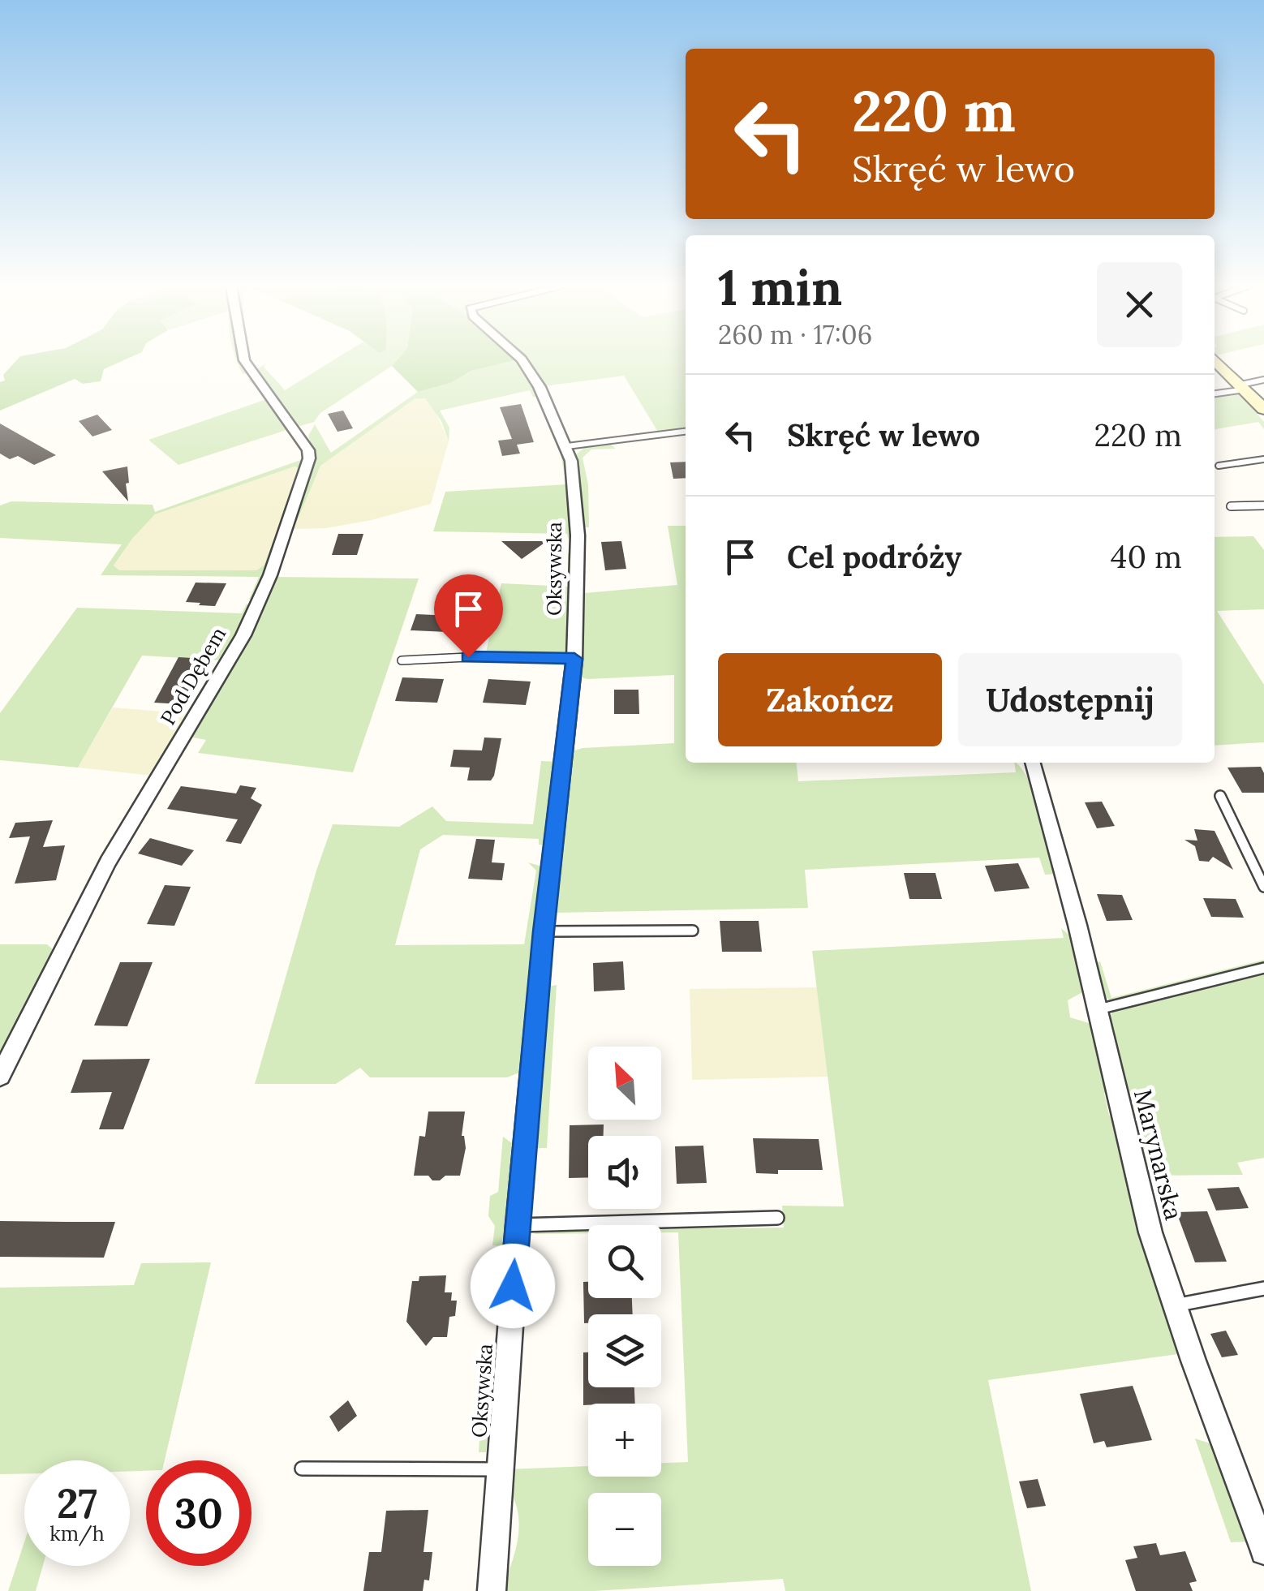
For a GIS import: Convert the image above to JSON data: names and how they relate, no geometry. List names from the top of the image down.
{
  "streets": {
    "street": ["Oksywska", "Pod Dębem", "Marynarska"]
  },
  "north": "top left",
  "page": {
    "turn": ["220 m", "Skręć w lewo"],
    "heading": ["1 min", "260 m · 17:06"],
    "list": [
      {
        "name": "Skręć w lewo",
        "value": "220 m"
      },
      {
        "name": "Cel podróży",
        "value": "40 m"
      }
    ],
    "buttons": ["Zakończ", "Udostępnij"],
    "map_buttons": ["+", "−"],
    "speed": "27 km/h",
    "limit": "30"
  }
}
